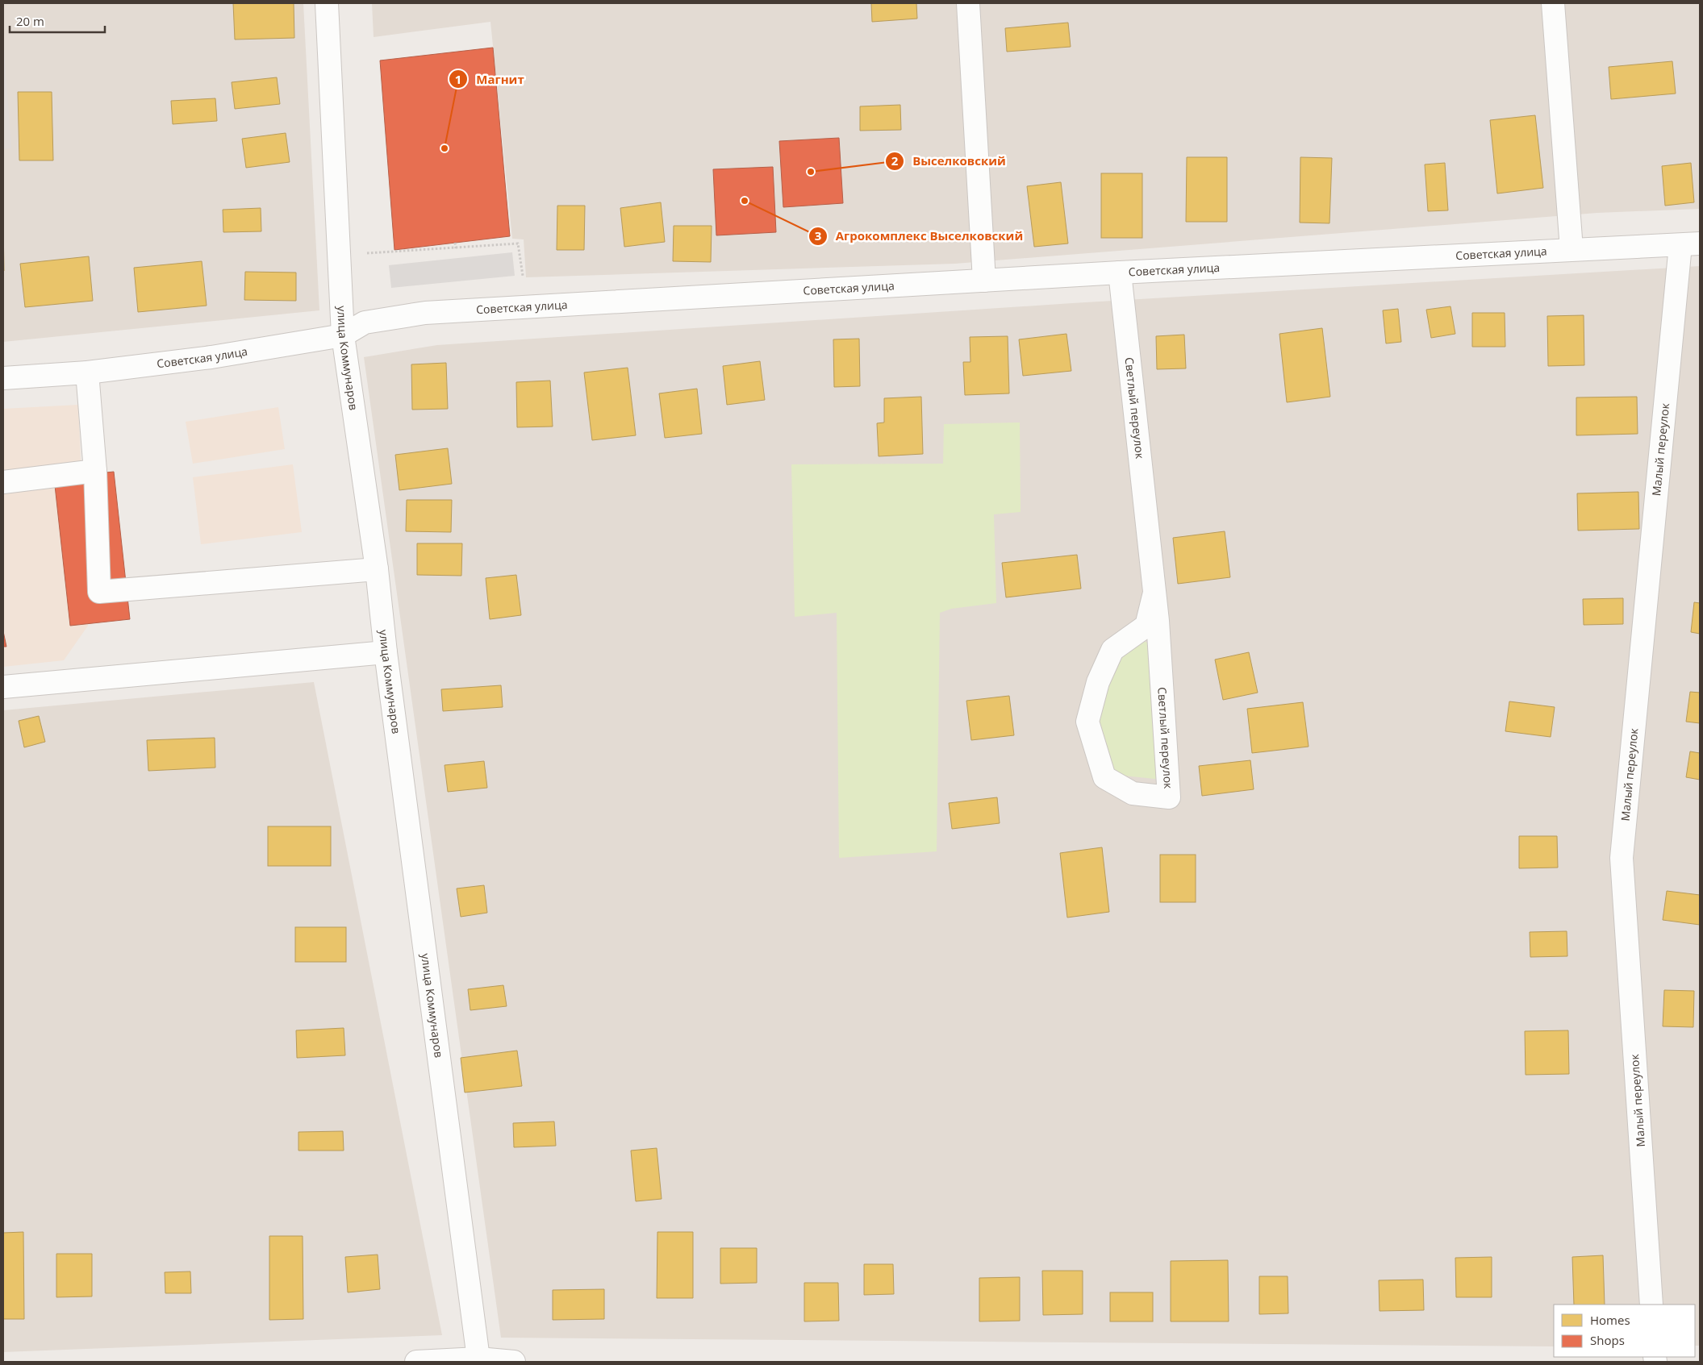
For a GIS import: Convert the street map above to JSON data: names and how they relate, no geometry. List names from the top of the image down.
{
  "streets": {
    "street": [
      "Советская улица",
      "улица Коммунаров",
      "Светлый переулок",
      "Малый переулок"
    ]
  },
  "crossings": [
    ["Советская улица", "улица Коммунаров"],
    ["Советская улица", "Светлый переулок"],
    ["Советская улица", "Малый переулок"]
  ],
  "places": ["Магнит", "Выселковский", "Агрокомплекс Выселковский"],
  "legend": ["Homes", "Shops"],
  "scale_bar": "20 m"
}
